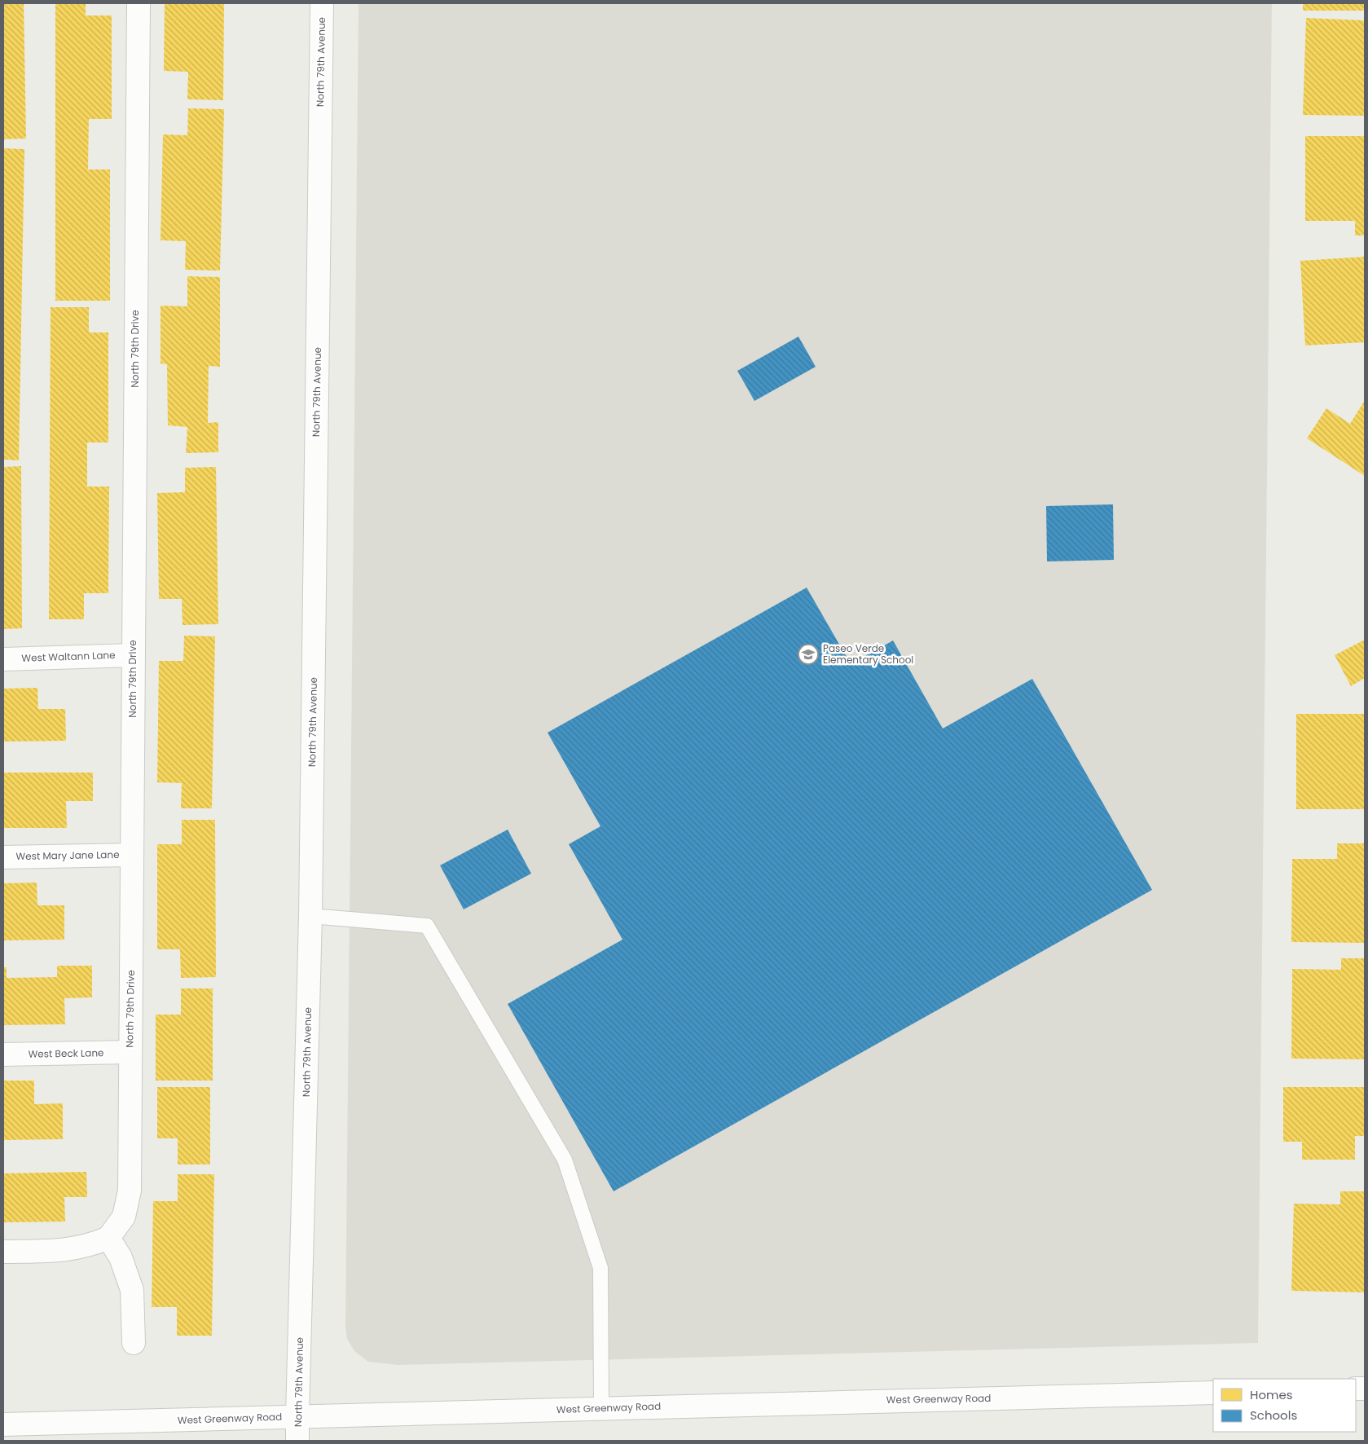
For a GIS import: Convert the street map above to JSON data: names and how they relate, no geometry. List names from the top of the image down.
{
  "streets": {
    "street": [
      "North 79th Avenue",
      "North 79th Drive",
      "West Waltann Lane",
      "West Mary Jane Lane",
      "West Beck Lane",
      "West Greenway Road"
    ]
  },
  "crossings": [
    ["North 79th Avenue", "West Greenway Road"],
    ["North 79th Drive", "West Waltann Lane"],
    ["North 79th Drive", "West Mary Jane Lane"],
    ["North 79th Drive", "West Beck Lane"]
  ],
  "places": {
    "school or university": ["Paseo Verde Elementary School"]
  },
  "legend": ["Homes", "Schools"]
}
